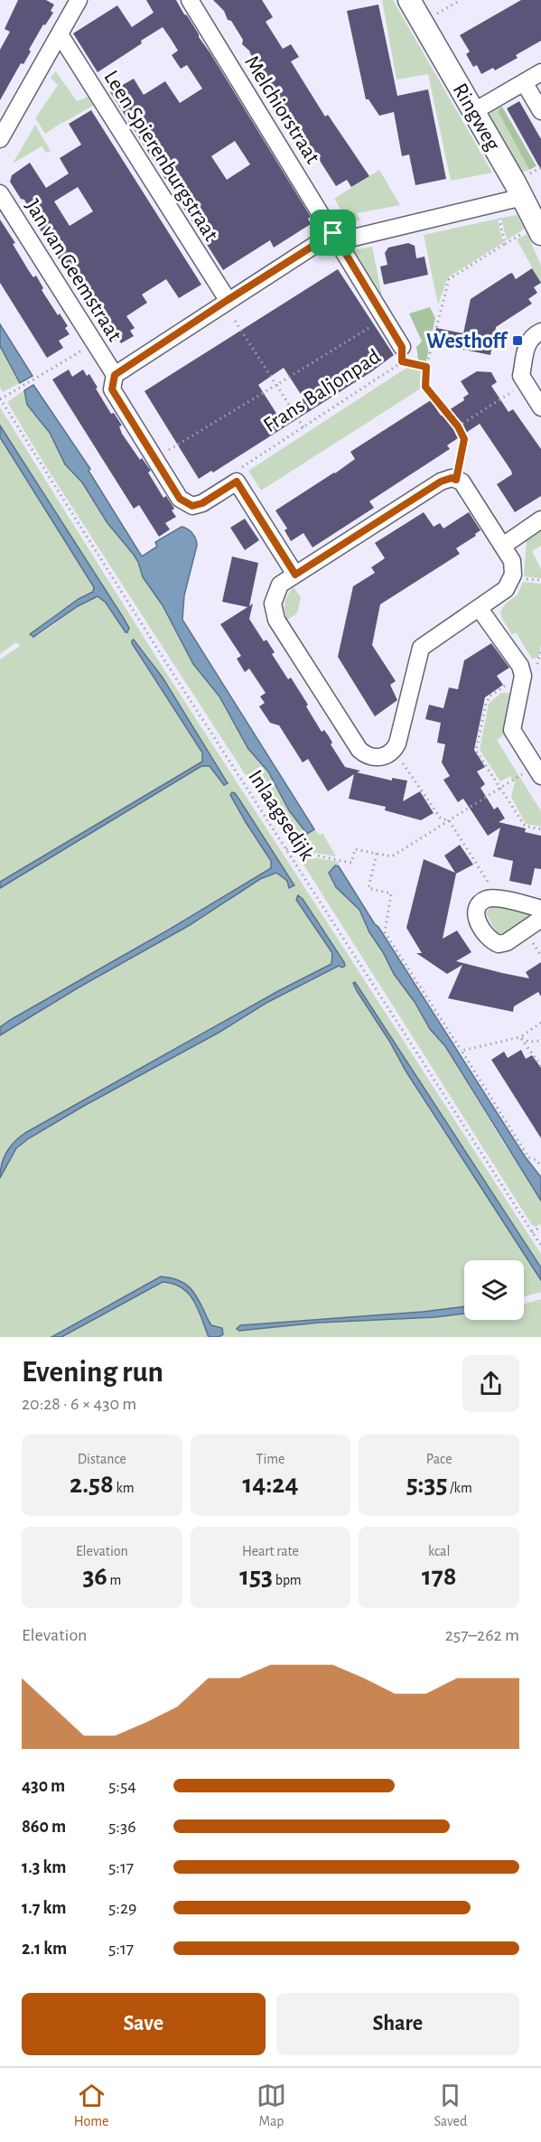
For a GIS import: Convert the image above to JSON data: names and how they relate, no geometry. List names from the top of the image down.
{
  "streets": {
    "street": [
      "Melchiorstraat",
      "Ringweg",
      "Leen Spierenburgstraat",
      "Jan van Geemstraat",
      "Frans Baljonpad"
    ],
    "path": ["Inlaagsedijk"]
  },
  "crossings": [
    ["Melchiorstraat", "Frans Baljonpad"],
    ["Jan van Geemstraat", "Frans Baljonpad"]
  ],
  "places": {
    "transit": ["Westhoff"]
  },
  "page": {
    "heading": ["Evening run", "20:28 · 6 × 430 m"],
    "stats": [
      ["Distance", "2.58 km"],
      ["Time", "14:24"],
      ["Pace", "5:35 /km"],
      ["Elevation", "36 m"],
      ["Heart rate", "153 bpm"],
      ["kcal", "178"]
    ],
    "chart": ["Elevation", "257–262 m"],
    "list": [
      {
        "name": "430 m",
        "note": "5:54"
      },
      {
        "name": "860 m",
        "note": "5:36"
      },
      {
        "name": "1.3 km",
        "note": "5:17"
      },
      {
        "name": "1.7 km",
        "note": "5:29"
      },
      {
        "name": "2.1 km",
        "note": "5:17"
      }
    ],
    "buttons": ["Save", "Share"],
    "tabs": ["Home", "Map", "Saved"]
  }
}
